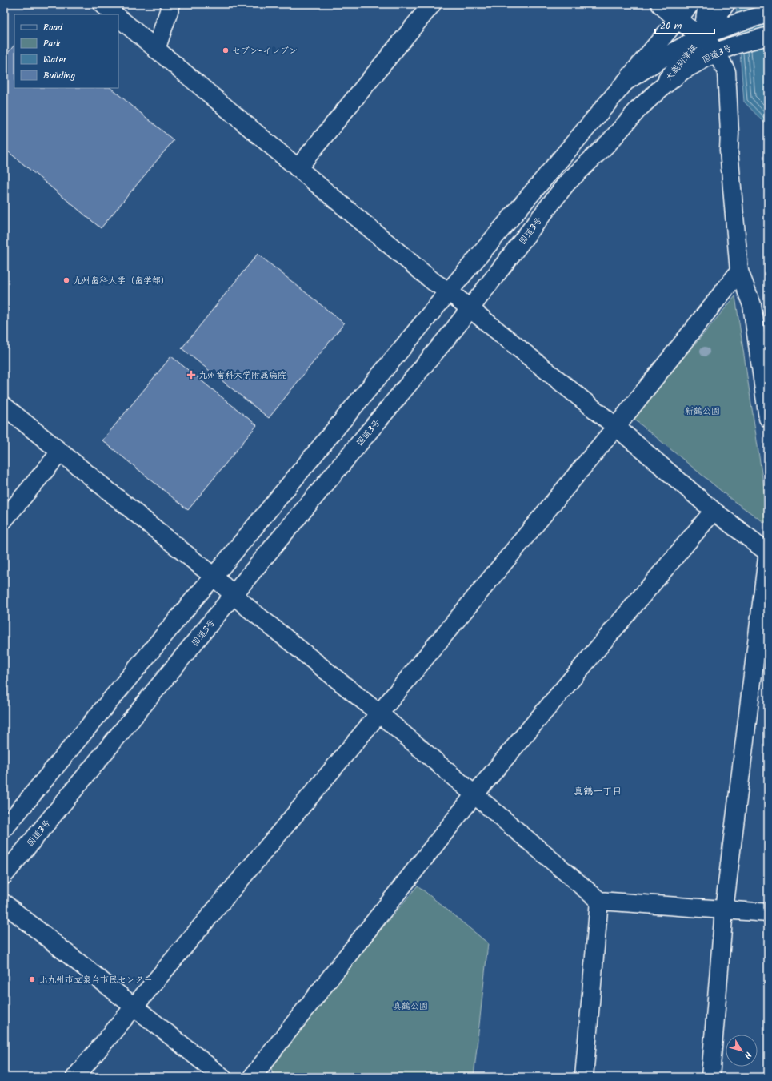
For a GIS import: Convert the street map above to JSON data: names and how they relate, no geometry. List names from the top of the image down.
{
  "streets": {
    "main road": ["国道3号", "大蔵到津線"]
  },
  "crossings": [
    ["国道3号", "大蔵到津線"]
  ],
  "districts": ["真鶴一丁目"],
  "parks": ["新鶴公園", "真鶴公園"],
  "places": {
    "other": ["セブン-イレブン", "九州歯科大学（歯学部）", "北九州市立泉台市民センター"],
    "health": ["九州歯科大学附属病院"]
  },
  "legend": [
    "Road",
    "Park",
    "Water",
    "Building"
  ],
  "scale_bar": "20 m",
  "north": "bottom right"
}
